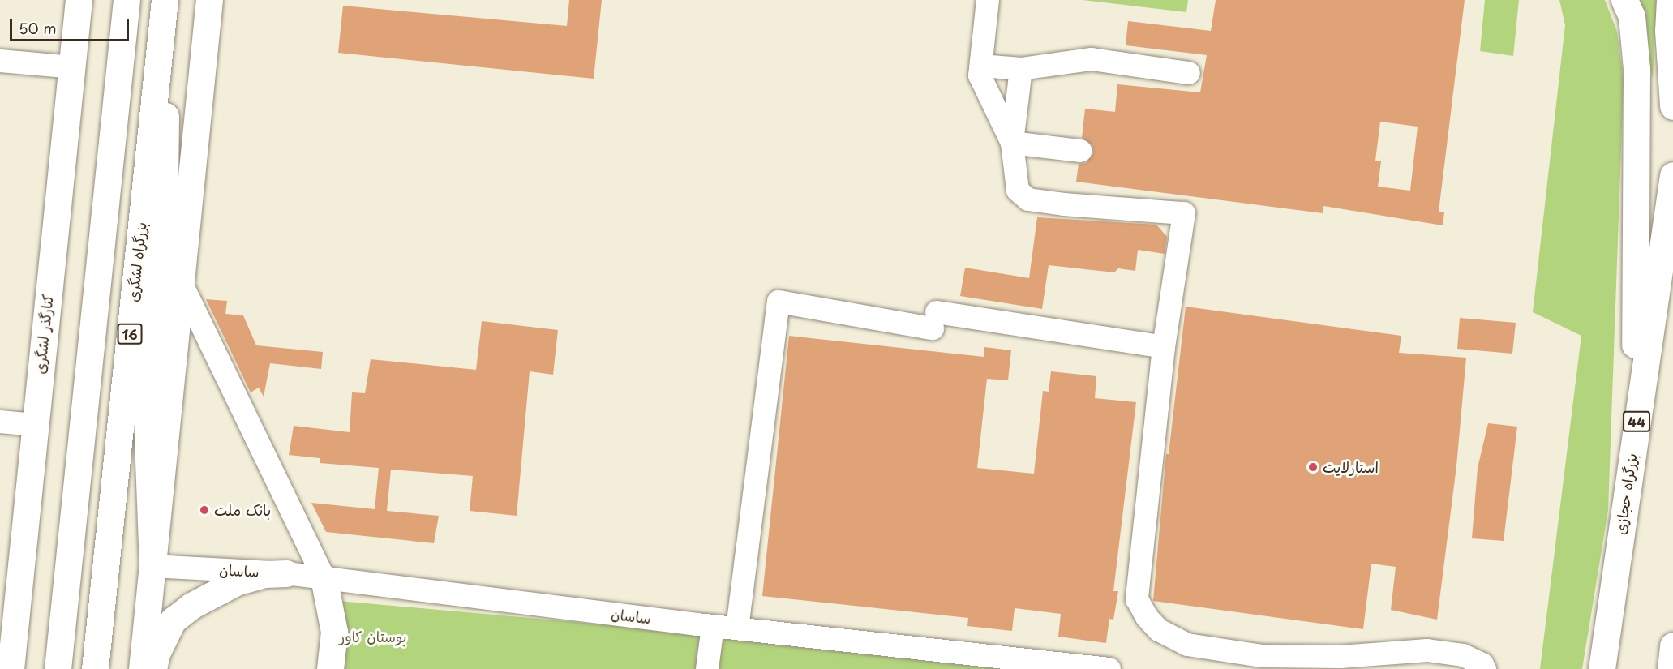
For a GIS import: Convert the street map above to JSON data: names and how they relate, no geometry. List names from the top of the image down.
{
  "streets": {
    "main road": [
      "بزرگراه لشگری",
      "کنارگذر لشگری",
      "16",
      "44",
      "بزرگراه حجازی"
    ],
    "street": ["ساسان"]
  },
  "parks": ["بوستان کاور"],
  "places": ["استارلایت", "بانک ملت"],
  "scale_bar": "50 m"
}
